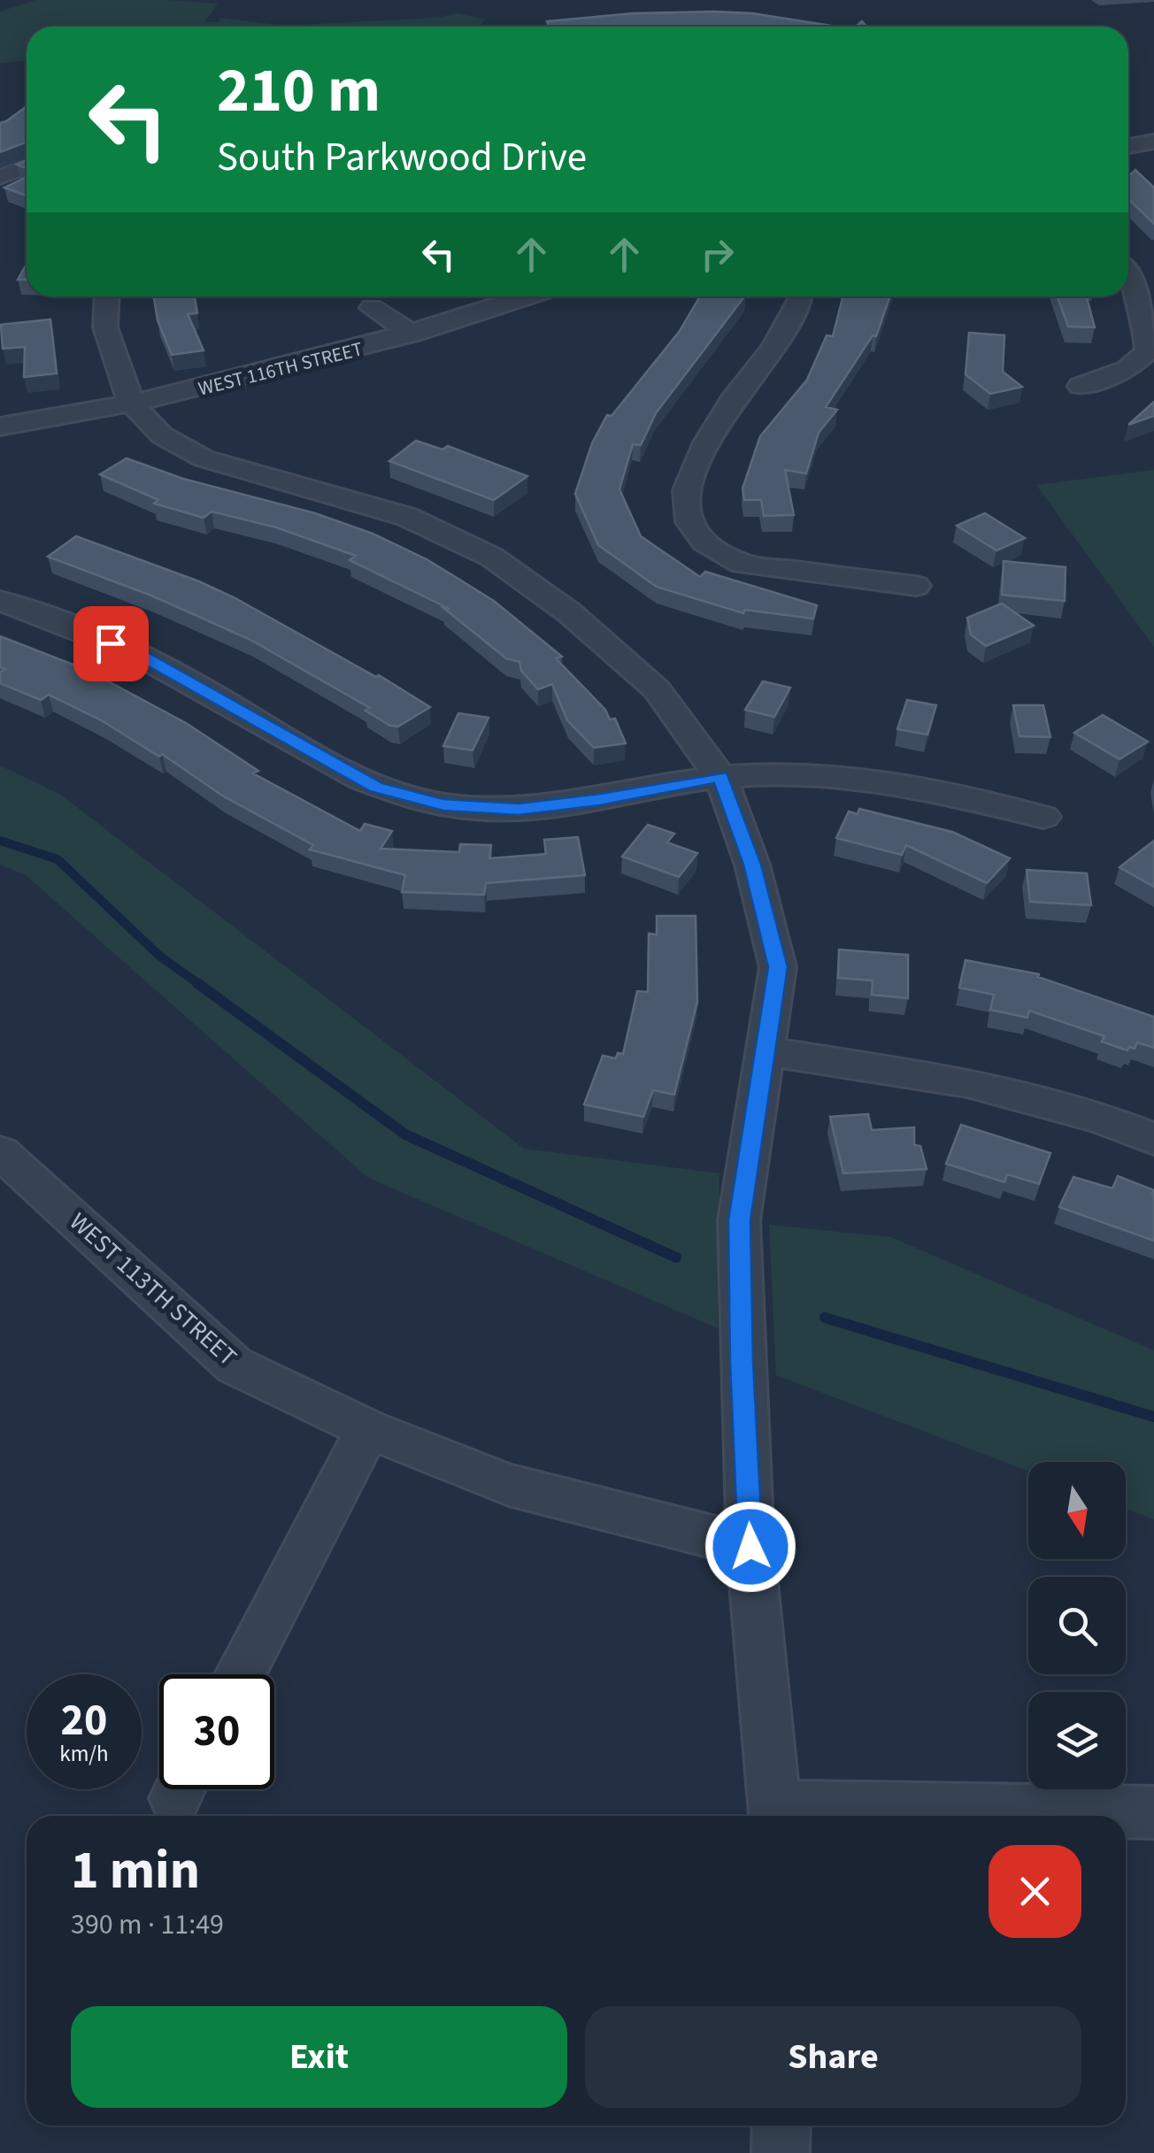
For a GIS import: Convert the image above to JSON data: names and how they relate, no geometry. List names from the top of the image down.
{
  "streets": {
    "street": ["WEST 116TH STREET", "WEST 113TH STREET"]
  },
  "north": "bottom",
  "page": {
    "turn": ["210 m", "South Parkwood Drive"],
    "speed": "20 km/h",
    "limit": "30",
    "heading": ["1 min", "390 m · 11:49"],
    "buttons": ["Exit", "Share"]
  }
}
